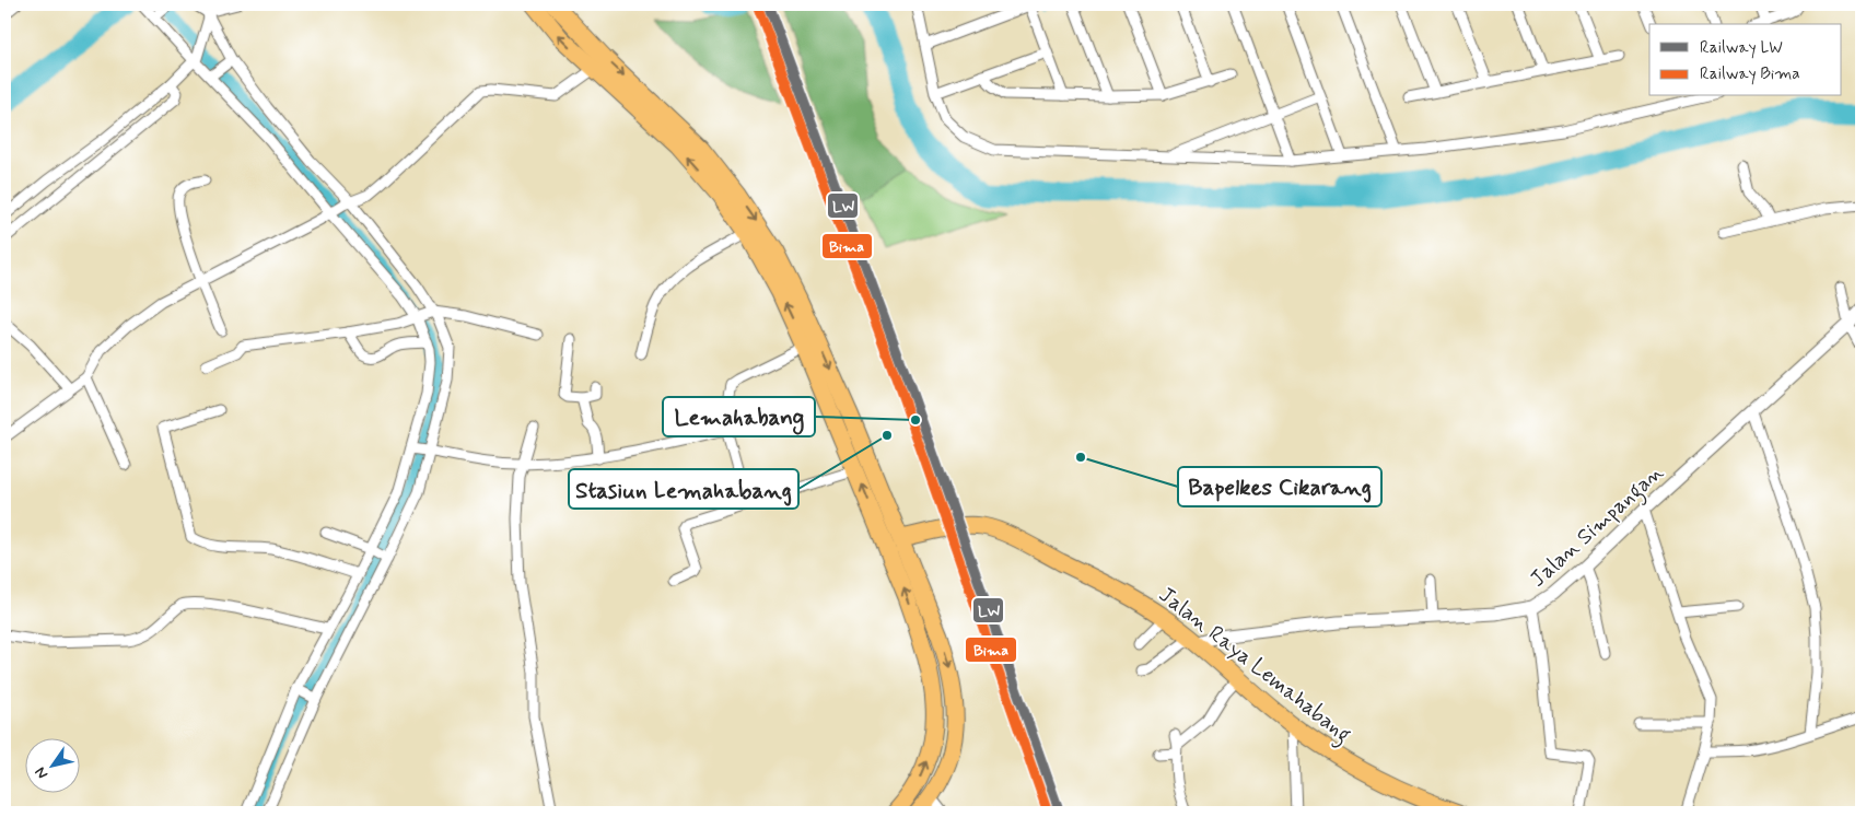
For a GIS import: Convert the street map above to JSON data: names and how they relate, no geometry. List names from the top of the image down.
{
  "streets": {
    "main road": ["Jalan Raya Lemahabang"],
    "street": ["Jalan Simpangan"]
  },
  "crossings": [
    ["Jalan Simpangan", "Jalan Raya Lemahabang"]
  ],
  "places": ["Lemahabang", "Stasiun Lemahabang", "Bapelkes Cikarang"],
  "lines": ["rail line LW", "rail line Bima"],
  "legend": ["Railway LW", "Railway Bima"],
  "north": "bottom left"
}
